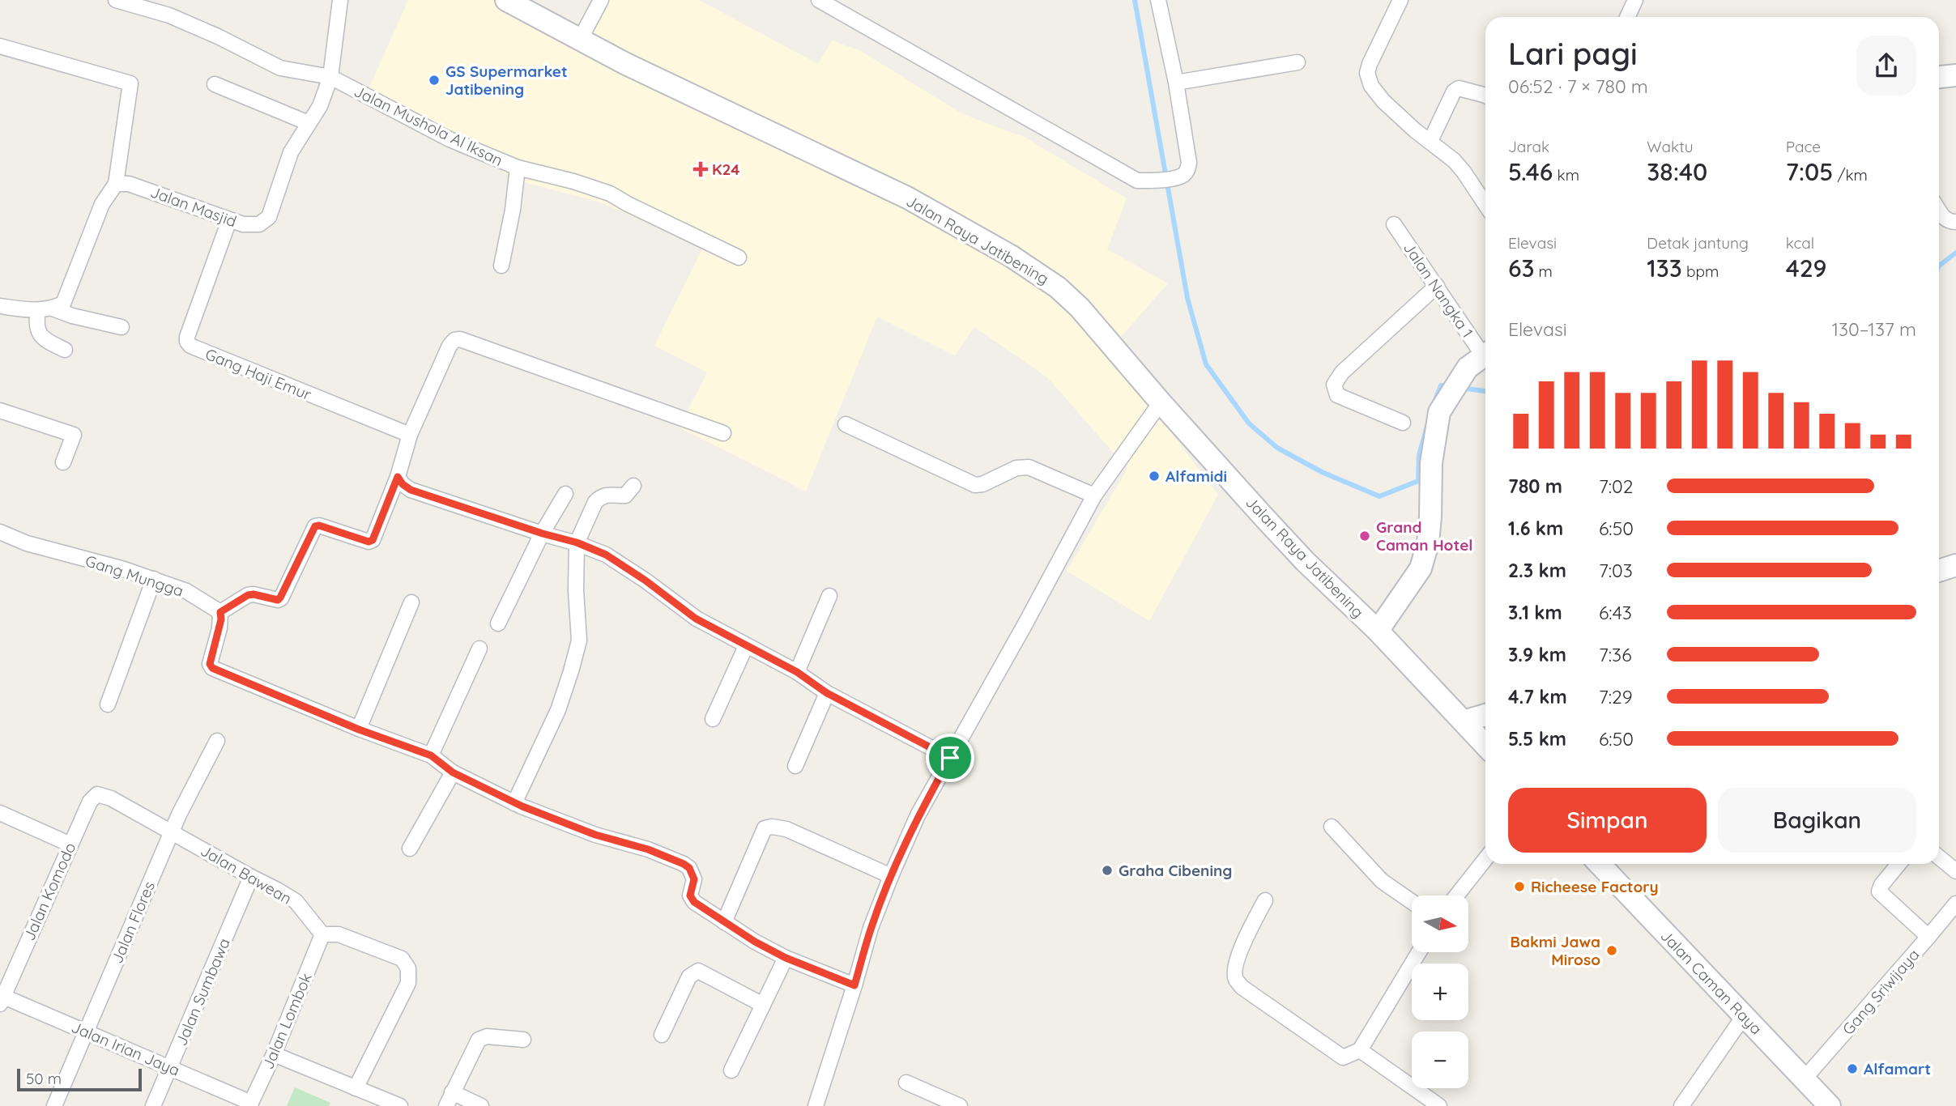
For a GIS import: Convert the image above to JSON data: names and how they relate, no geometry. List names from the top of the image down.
{
  "streets": {
    "main road": ["Jalan Raya Jatibening", "Jalan Caman Raya"],
    "street": [
      "Jalan Mushola Al Iksan",
      "Jalan Masjid",
      "Jalan Nangka 1",
      "Gang Haji Emur",
      "Gang Mungga",
      "Jalan Bawean",
      "Jalan Komodo",
      "Jalan Flores",
      "Jalan Sumbawa",
      "Gang Sriwijaya",
      "Jalan Lombok",
      "Jalan Irian Jaya"
    ]
  },
  "crossings": [
    ["Jalan Mushola Al Iksan", "Jalan Masjid"],
    ["Jalan Masjid", "Gang Haji Emur"],
    ["Jalan Bawean", "Jalan Komodo"],
    ["Jalan Bawean", "Jalan Flores"],
    ["Jalan Bawean", "Jalan Sumbawa"],
    ["Jalan Bawean", "Jalan Lombok"],
    ["Jalan Komodo", "Jalan Irian Jaya"],
    ["Jalan Flores", "Jalan Irian Jaya"],
    ["Jalan Caman Raya", "Gang Sriwijaya"],
    ["Jalan Sumbawa", "Jalan Irian Jaya"],
    ["Jalan Lombok", "Jalan Irian Jaya"]
  ],
  "places": {
    "other": [
      "GS Supermarket Jatibening",
      "Alfamidi",
      "Grand Caman Hotel",
      "Graha Cibening",
      "Richeese Factory",
      "Bakmi Jawa Miroso",
      "Alfamart"
    ],
    "health": ["K24"]
  },
  "scale_bar": "50 m",
  "north": "right",
  "page": {
    "heading": ["Lari pagi", "06:52 · 7 × 780 m"],
    "stats": [
      ["Jarak", "5.46 km"],
      ["Waktu", "38:40"],
      ["Pace", "7:05 /km"],
      ["Elevasi", "63 m"],
      ["Detak jantung", "133 bpm"],
      ["kcal", "429"]
    ],
    "chart": ["Elevasi", "130–137 m"],
    "list": [
      {
        "name": "780 m",
        "note": "7:02"
      },
      {
        "name": "1.6 km",
        "note": "6:50"
      },
      {
        "name": "2.3 km",
        "note": "7:03"
      },
      {
        "name": "3.1 km",
        "note": "6:43"
      },
      {
        "name": "3.9 km",
        "note": "7:36"
      },
      {
        "name": "4.7 km",
        "note": "7:29"
      },
      {
        "name": "5.5 km",
        "note": "6:50"
      }
    ],
    "buttons": ["Simpan", "Bagikan"],
    "map_buttons": ["+", "−"],
    "scale": "50 m"
  }
}
